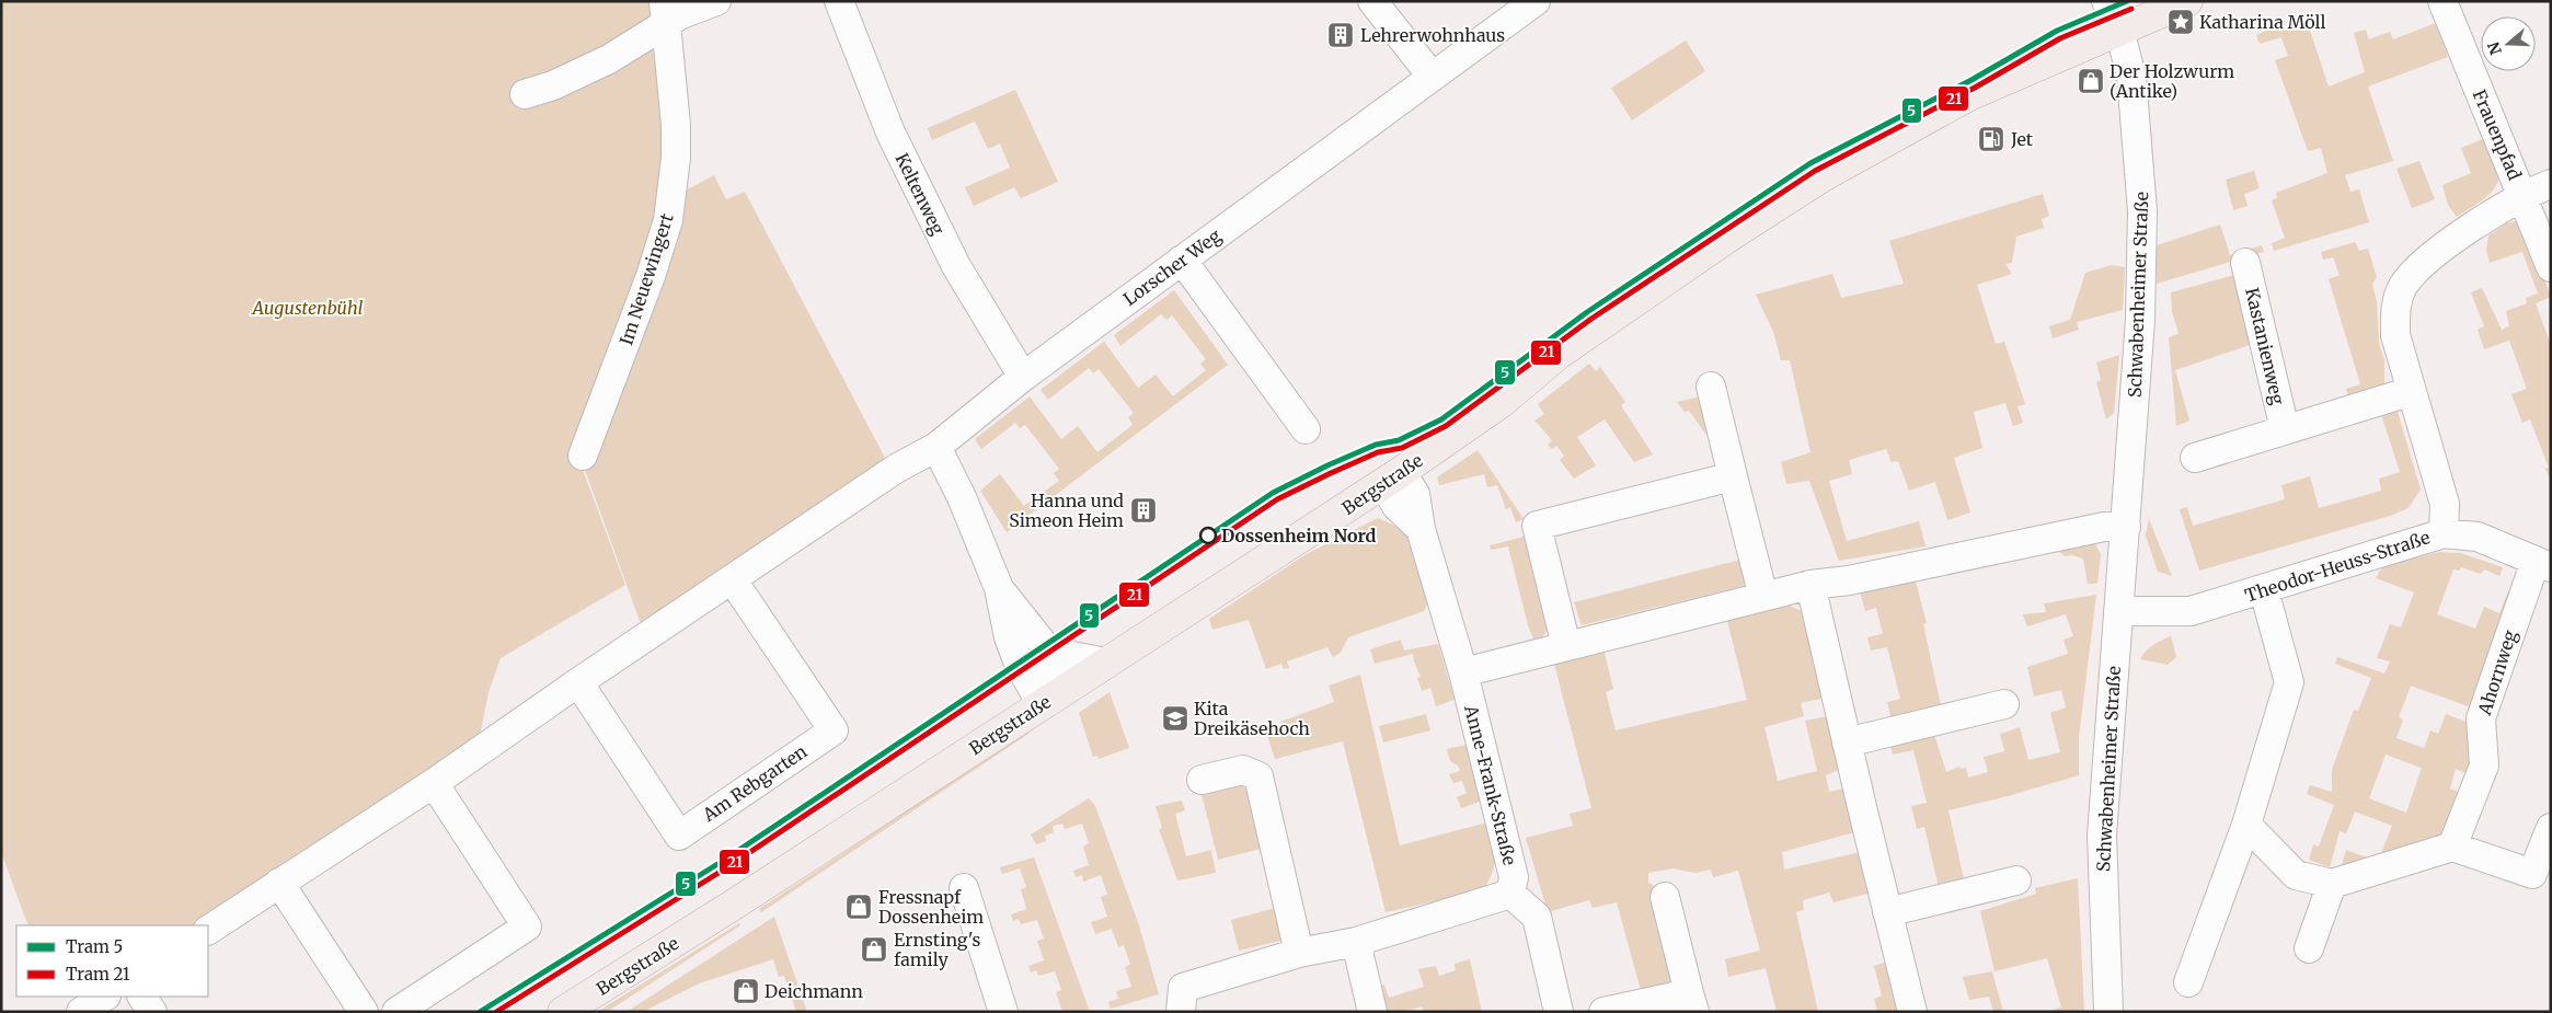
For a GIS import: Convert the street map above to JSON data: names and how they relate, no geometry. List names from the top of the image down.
{
  "streets": {
    "main road": ["Bergstraße"],
    "street": [
      "Frauenpfad",
      "Keltenweg",
      "Lorscher Weg",
      "Im Neuewingert",
      "Schwabenheimer Straße",
      "Kastanienweg",
      "Theodor-Heuss-Straße",
      "Ahornweg",
      "Am Rebgarten",
      "Anne-Frank-Straße"
    ]
  },
  "crossings": [
    ["Keltenweg", "Lorscher Weg"],
    ["Schwabenheimer Straße", "Bergstraße"],
    ["Schwabenheimer Straße", "Theodor-Heuss-Straße"],
    ["Bergstraße", "Anne-Frank-Straße"],
    ["Theodor-Heuss-Straße", "Ahornweg"]
  ],
  "parks": ["Augustenbühl"],
  "places": {
    "place": ["Katharina Möll"],
    "building": ["Lehrerwohnhaus", "Hanna und Simeon Heim"],
    "shop": [
      "Der Holzwurm (Antike)",
      "Fressnapf Dossenheim",
      "Ernsting's family",
      "Deichmann"
    ],
    "fuel station": ["Jet"],
    "other": ["Dossenheim Nord"],
    "school or university": ["Kita Dreikäsehoch"]
  },
  "lines": ["tram line 5", "tram line 21"],
  "legend": ["Tram 5", "Tram 21"],
  "north": "left"
}
